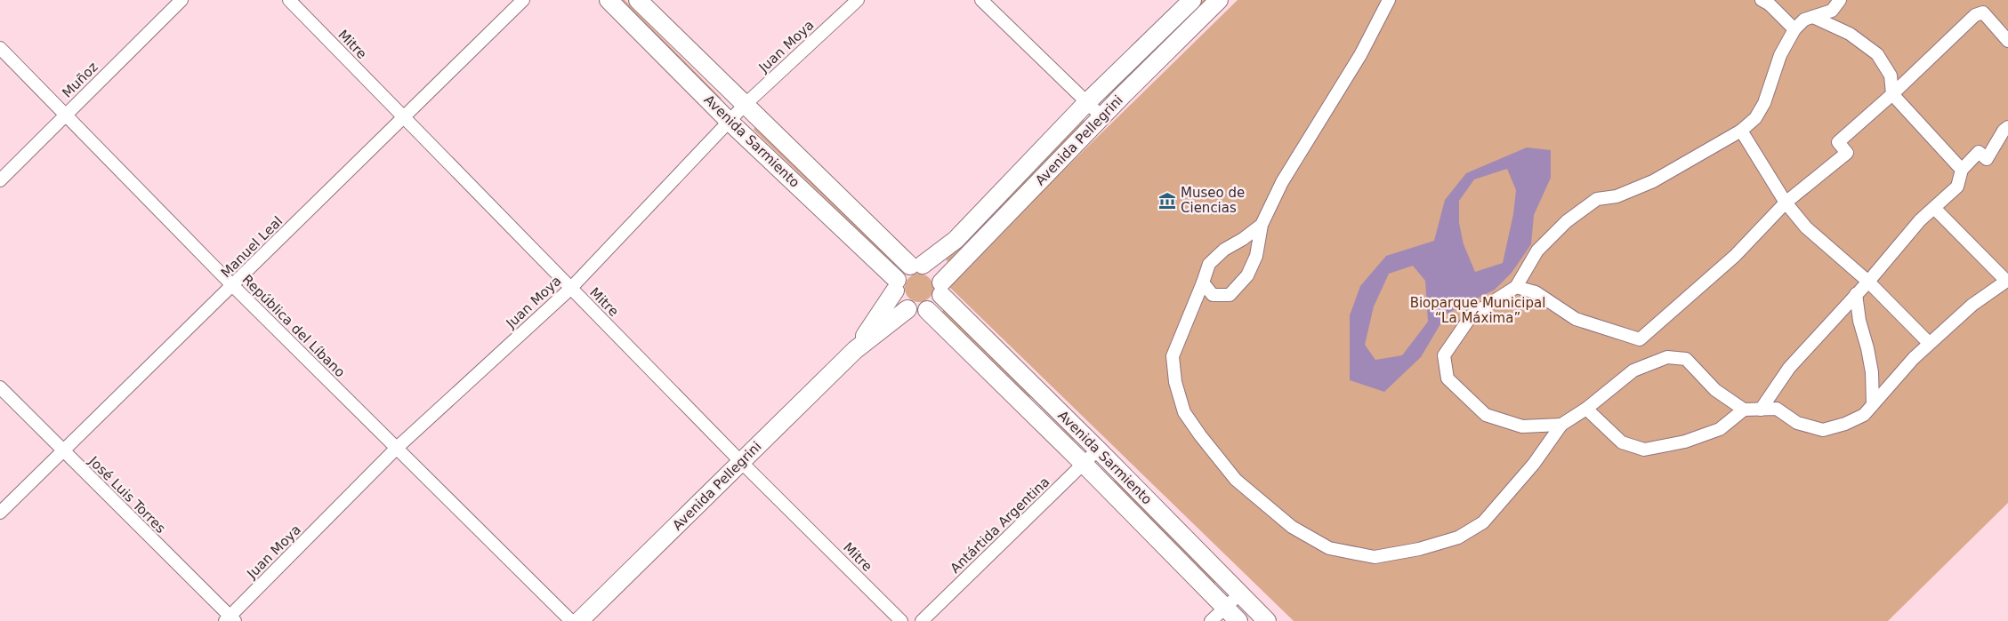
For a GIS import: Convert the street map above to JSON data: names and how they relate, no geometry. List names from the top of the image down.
{
  "streets": {
    "main road": ["Avenida Pellegrini", "Avenida Sarmiento"],
    "street": [
      "Mitre",
      "Juan Moya",
      "Muñoz",
      "Manuel Leal",
      "República del Líbano",
      "José Luis Torres",
      "Antártida Argentina"
    ]
  },
  "crossings": [
    ["Mitre", "Juan Moya"],
    ["Mitre", "Avenida Pellegrini"],
    ["Mitre", "Manuel Leal"],
    ["Juan Moya", "Avenida Sarmiento"],
    ["Juan Moya", "República del Líbano"],
    ["Juan Moya", "José Luis Torres"],
    ["Muñoz", "República del Líbano"],
    ["Avenida Pellegrini", "Avenida Sarmiento"],
    ["Avenida Sarmiento", "Antártida Argentina"],
    ["Manuel Leal", "República del Líbano"],
    ["Manuel Leal", "José Luis Torres"]
  ],
  "parks": ["Bioparque Municipal “La Máxima”"],
  "places": {
    "museum": ["Museo de Ciencias"]
  }
}
